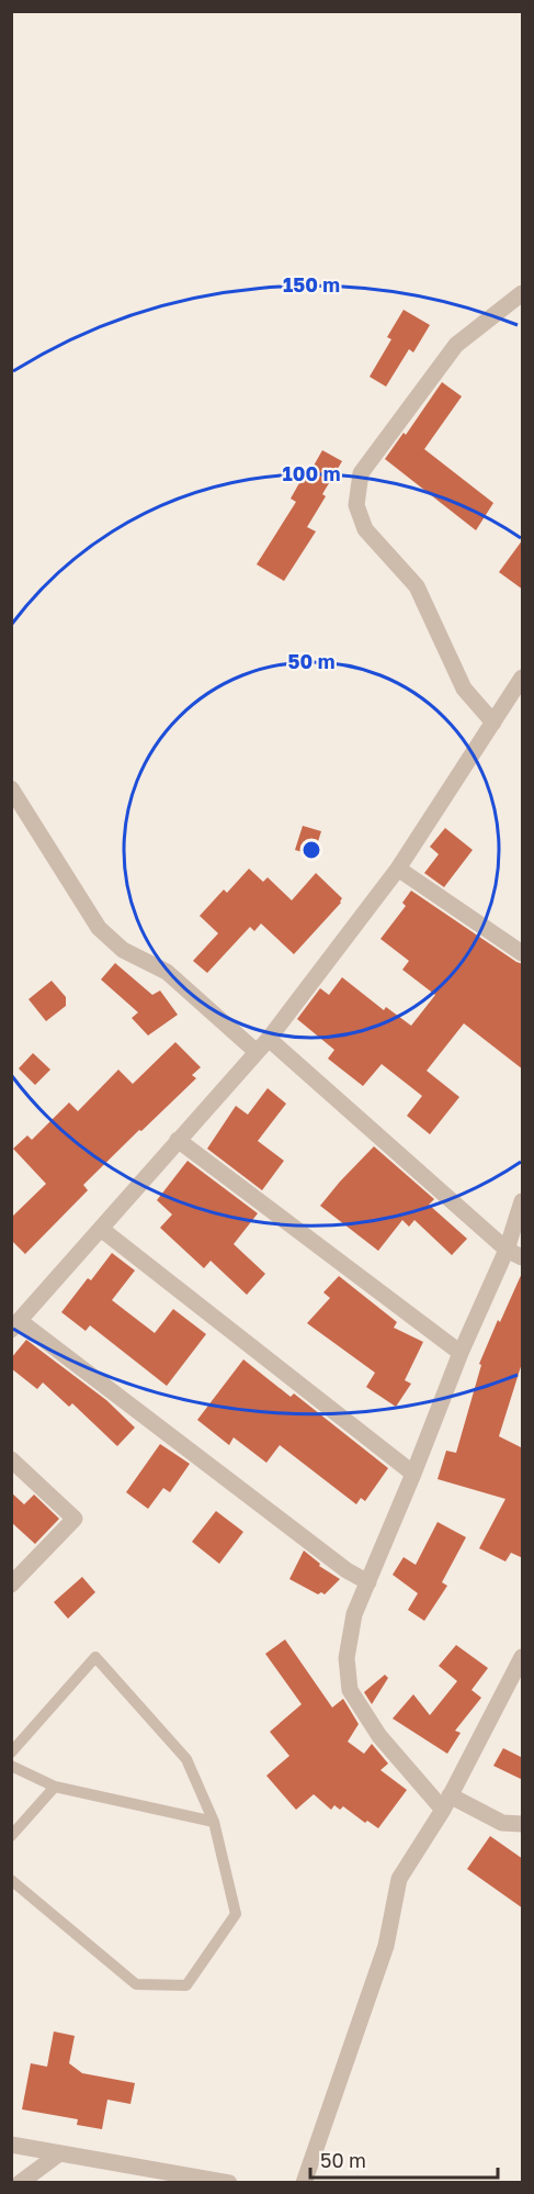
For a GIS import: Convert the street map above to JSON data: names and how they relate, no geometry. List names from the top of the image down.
{
  "scale_bar": "50 m",
  "rings": ["150 m", "100 m", "50 m"]
}
